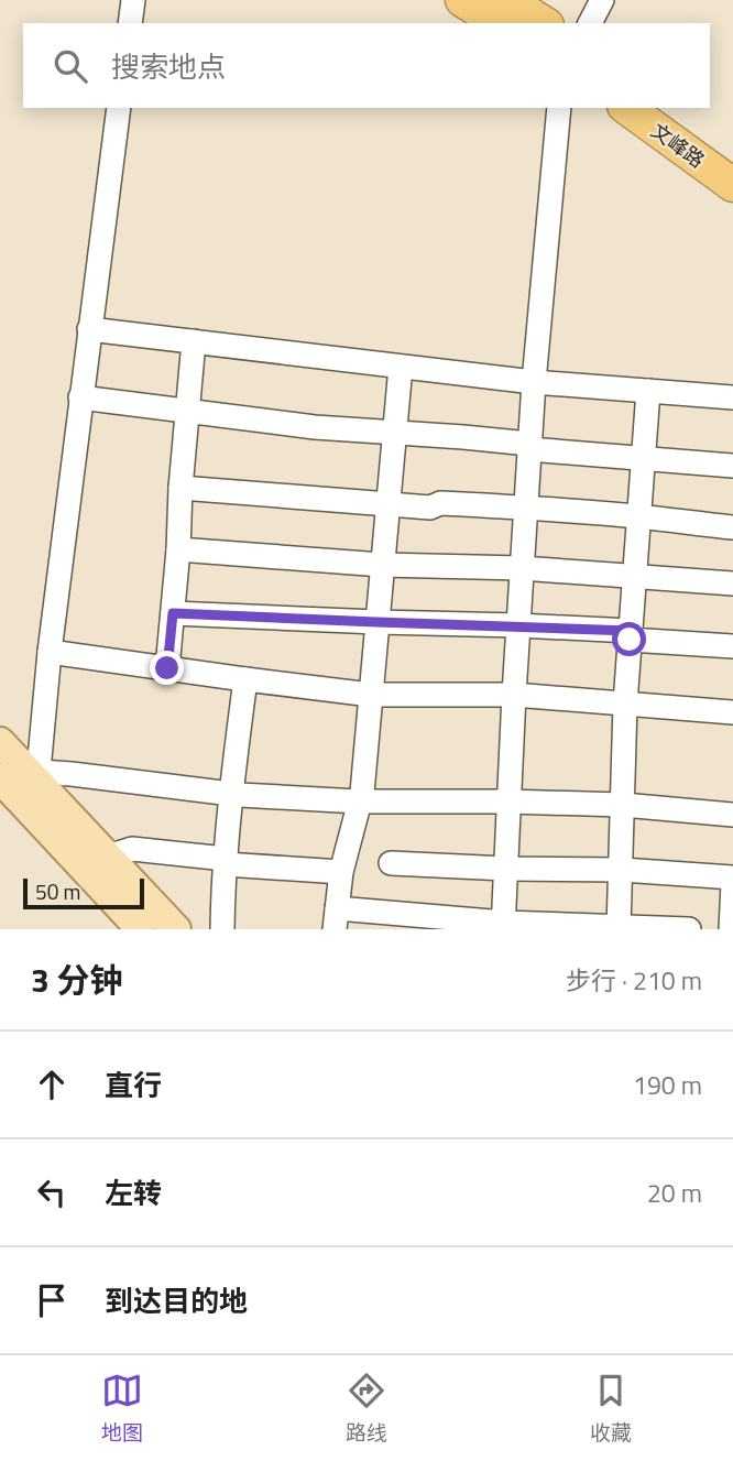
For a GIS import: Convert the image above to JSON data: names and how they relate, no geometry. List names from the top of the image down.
{
  "streets": {
    "highway": ["文峰路"]
  },
  "scale_bar": "50 m",
  "page": {
    "search": "搜索地点",
    "scale": "50 m",
    "heading": ["3 分钟", "步行 · 210 m"],
    "list": [
      ["直行", "190 m"],
      ["左转", "20 m"],
      "到达目的地"
    ],
    "nav": ["地图", "路线", "收藏"]
  }
}
